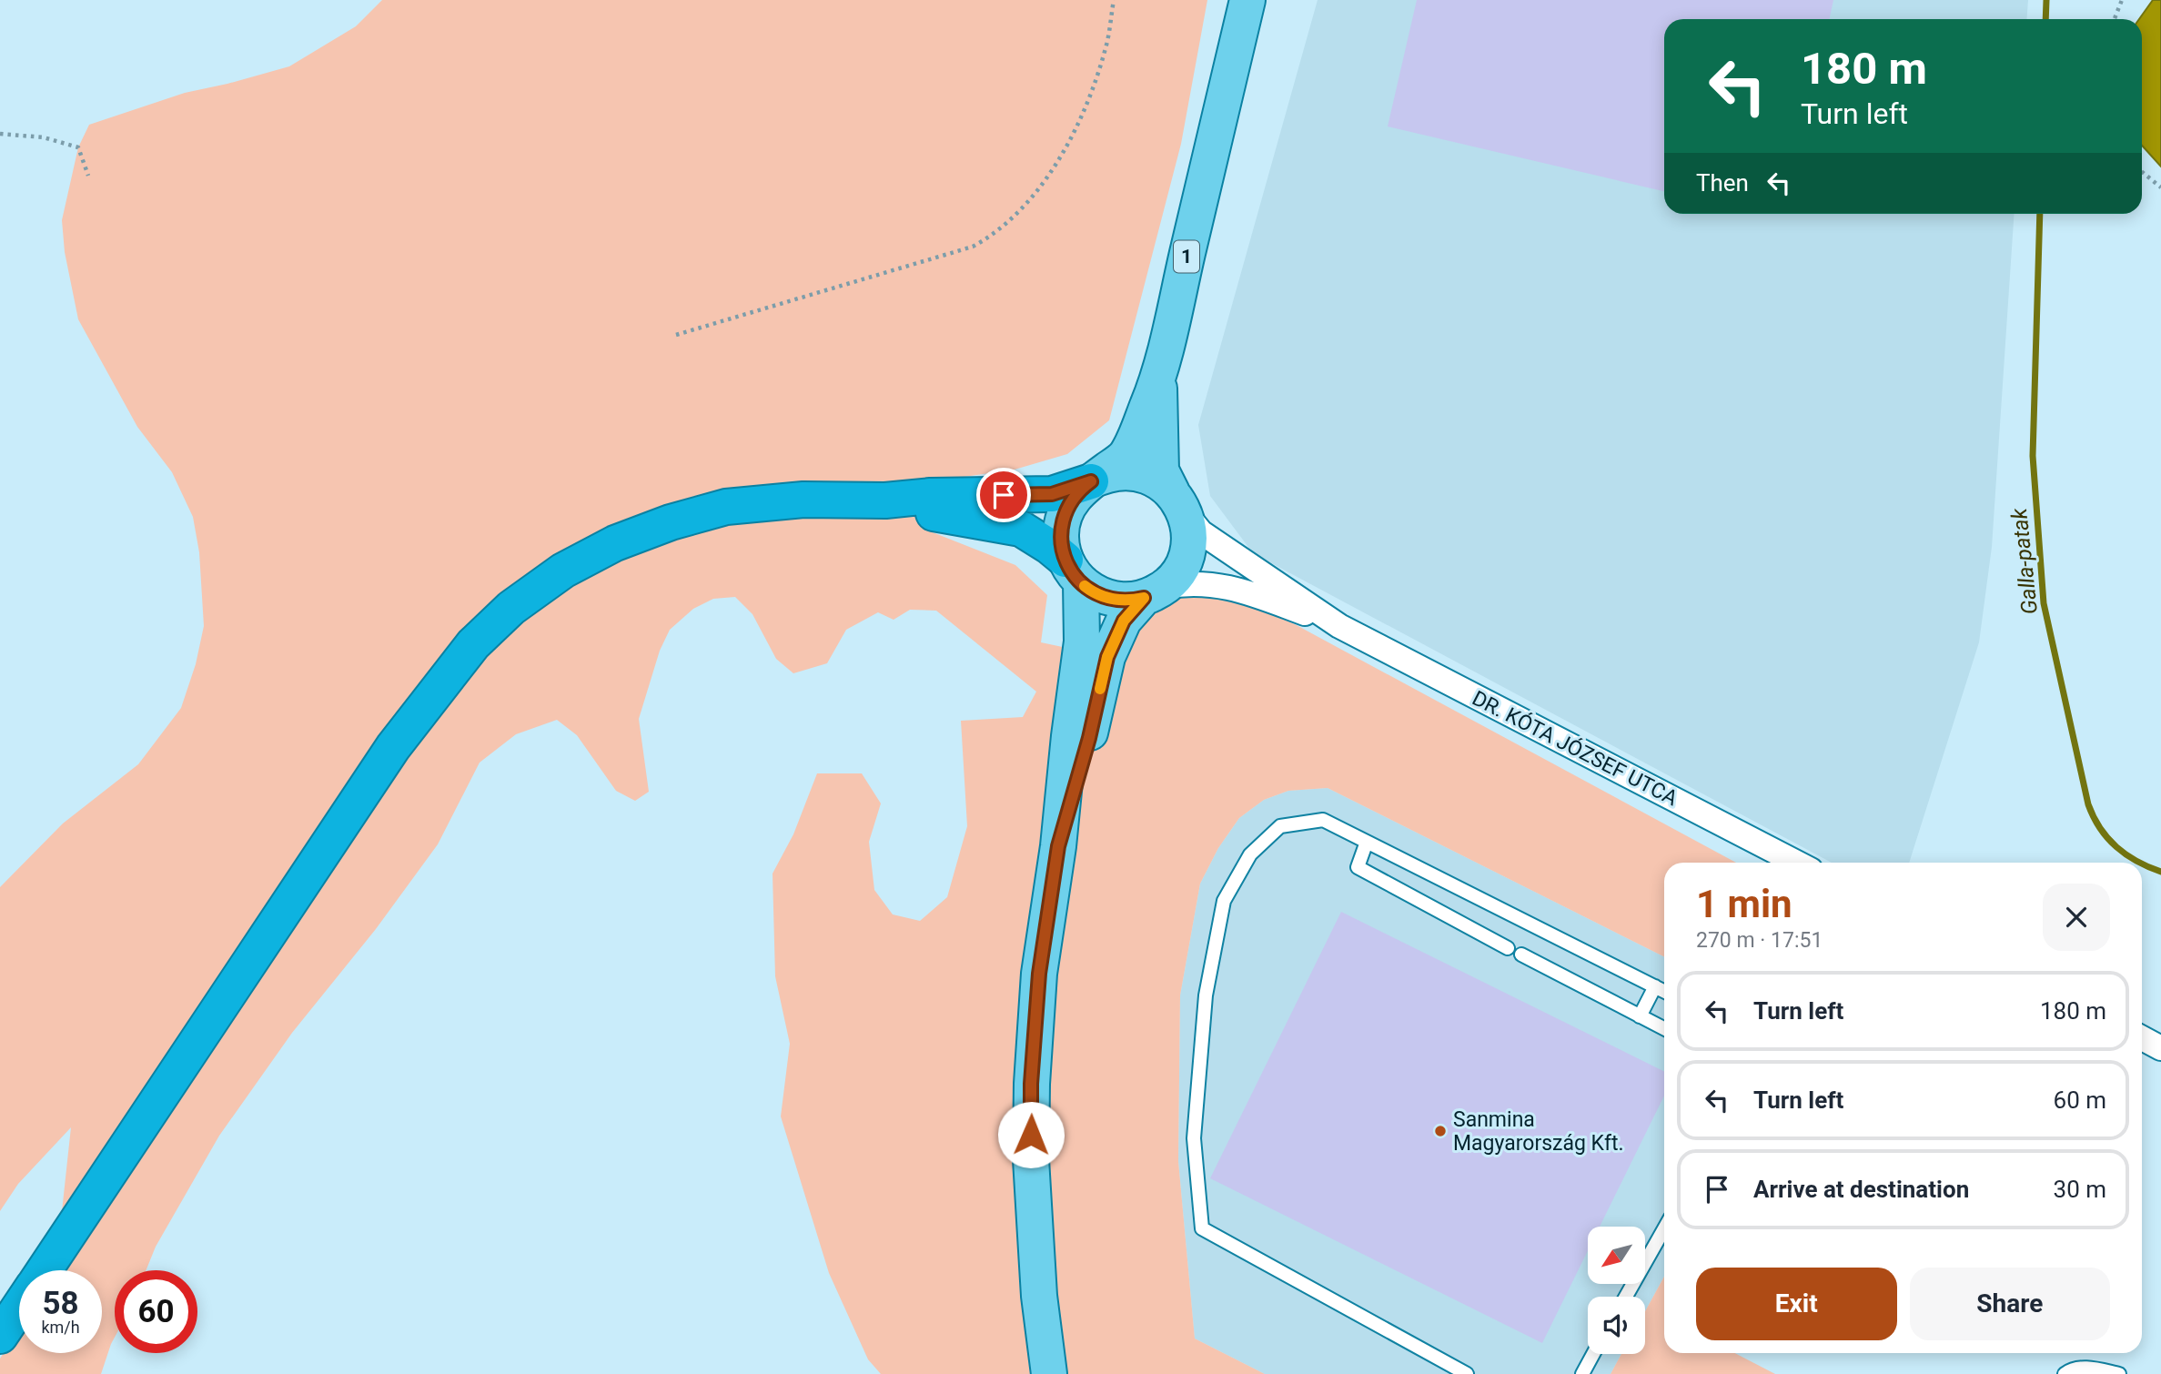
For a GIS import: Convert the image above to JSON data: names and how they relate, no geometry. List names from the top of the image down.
{
  "streets": {
    "main road": ["1"],
    "street": ["DR. KÓTA JÓZSEF UTCA"]
  },
  "water": ["Galla-patak"],
  "places": ["Sanmina Magyarország Kft."],
  "north": "bottom left",
  "page": {
    "turn": ["180 m", "Turn left"],
    "then": "Then",
    "heading": ["1 min", "270 m · 17:51"],
    "list": [
      {
        "name": "Turn left",
        "value": "180 m"
      },
      {
        "name": "Turn left",
        "value": "60 m"
      },
      {
        "name": "Arrive at destination",
        "value": "30 m"
      }
    ],
    "buttons": ["Exit", "Share"],
    "speed": "58 km/h",
    "limit": "60"
  }
}
